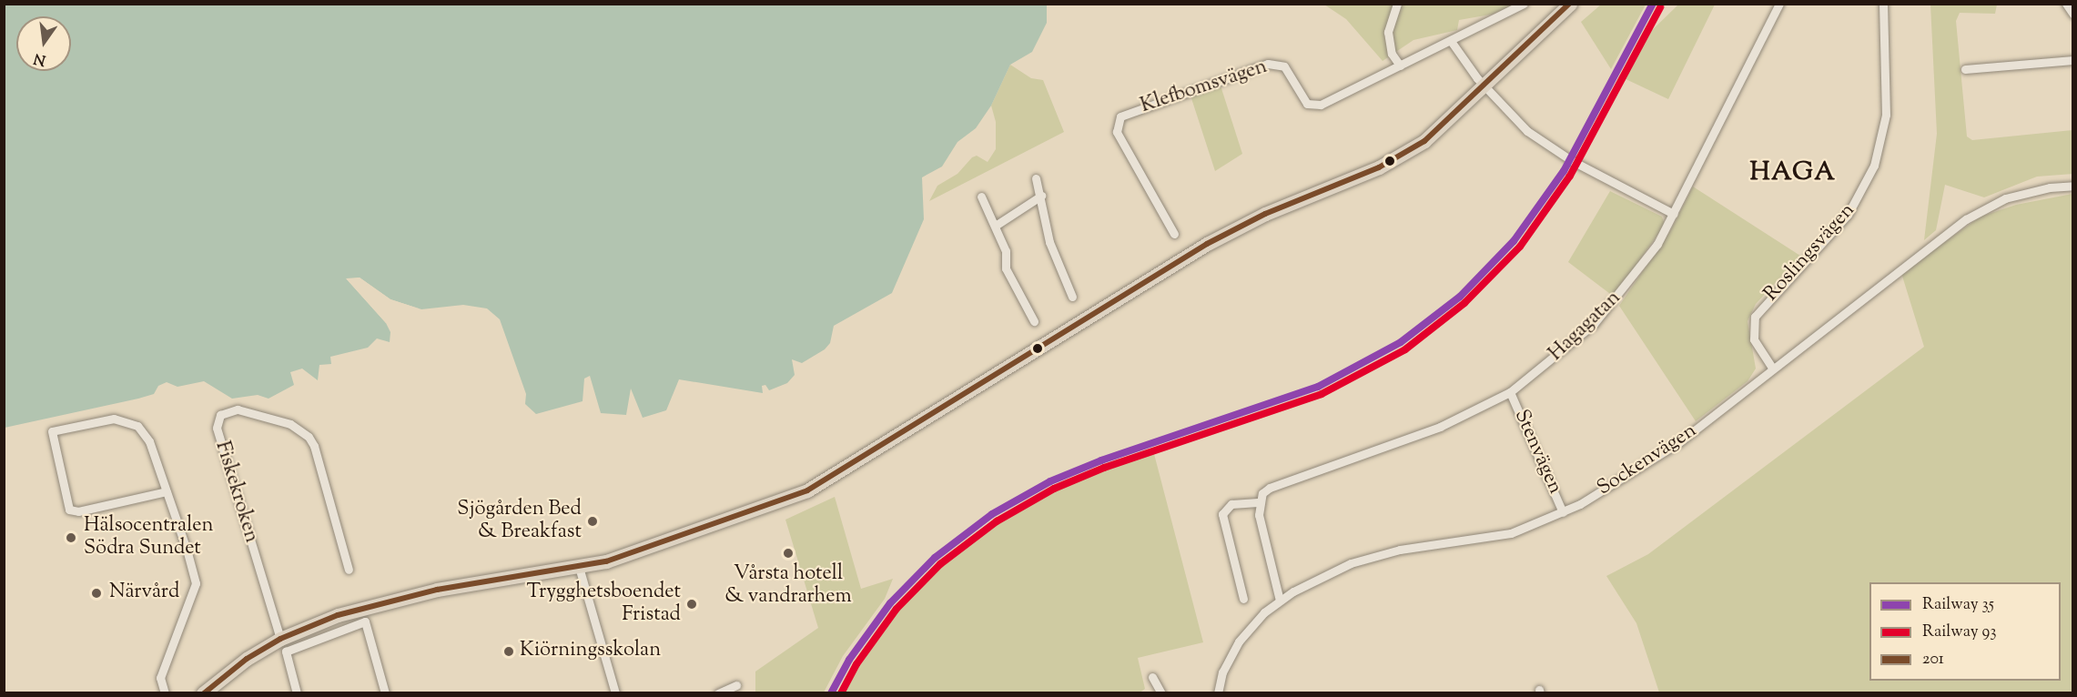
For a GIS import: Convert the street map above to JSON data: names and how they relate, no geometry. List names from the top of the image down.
{
  "streets": {
    "street": [
      "Klefbomsvägen",
      "Roslingsvägen",
      "Hagagatan",
      "Stenvägen",
      "Sockenvägen",
      "Fiskekroken"
    ]
  },
  "crossings": [
    ["Roslingsvägen", "Sockenvägen"],
    ["Hagagatan", "Stenvägen"],
    ["Stenvägen", "Sockenvägen"]
  ],
  "districts": ["HAGA"],
  "places": [
    "Sjögården Bed & Breakfast",
    "Hälsocentralen Södra Sundet",
    "Vårsta hotell & vandrarhem",
    "Närvård",
    "Trygghetsboendet Fristad",
    "Kiörningsskolan"
  ],
  "lines": ["rail line 35", "transit line 201", "rail line 93"],
  "legend": ["Railway 35", "Railway 93", "201"],
  "north": "bottom"
}
